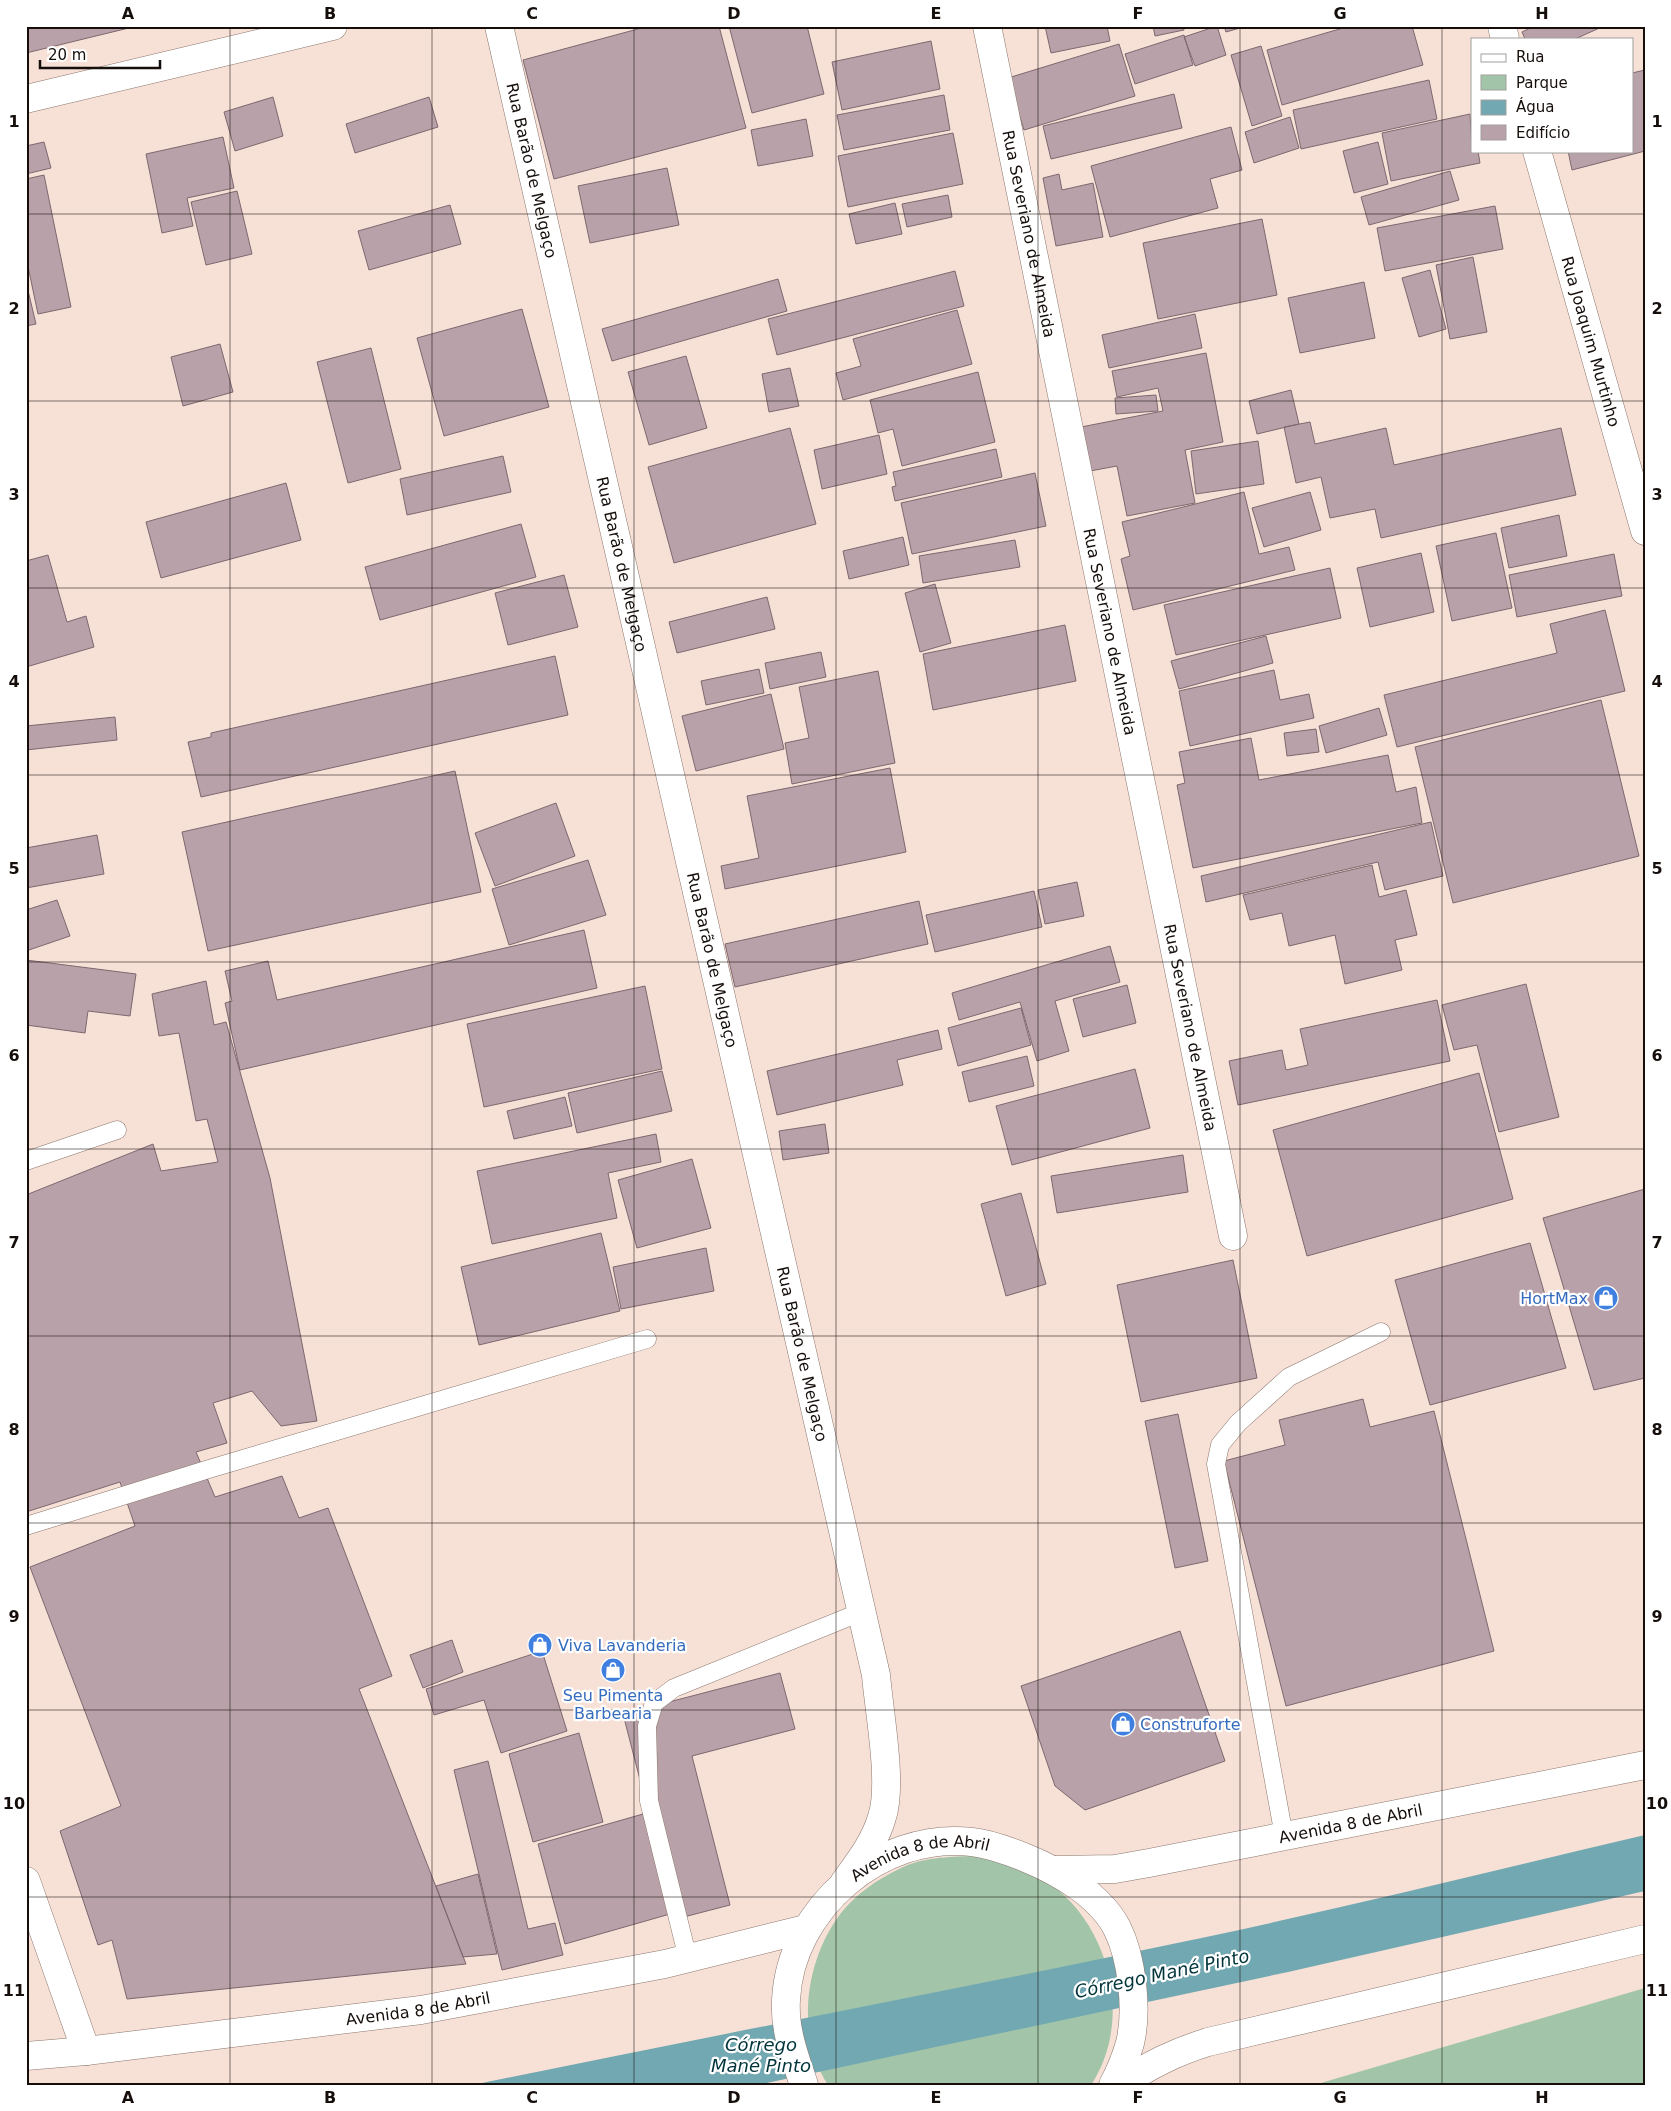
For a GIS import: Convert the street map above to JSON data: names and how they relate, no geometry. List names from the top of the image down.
{
  "streets": {
    "street": [
      "Rua Barão de Melgaço",
      "Rua Severiano de Almeida",
      "Rua Joaquim Murtinho",
      "Avenida 8 de Abril"
    ]
  },
  "crossings": [
    ["Rua Barão de Melgaço", "Avenida 8 de Abril"]
  ],
  "water": ["Córrego Mané Pinto"],
  "places": {
    "shop": [
      "HortMax",
      "Viva Lavanderia",
      "Seu Pimenta Barbearia",
      "Construforte"
    ]
  },
  "legend": [
    "Rua",
    "Parque",
    "Água",
    "Edifício"
  ],
  "scale_bar": "20 m",
  "grid": {
    "columns": [
      "A",
      "B",
      "C",
      "D",
      "E",
      "F",
      "G",
      "H"
    ],
    "rows": [
      "1",
      "2",
      "3",
      "4",
      "5",
      "6",
      "7",
      "8",
      "9",
      "10",
      "11"
    ]
  }
}
